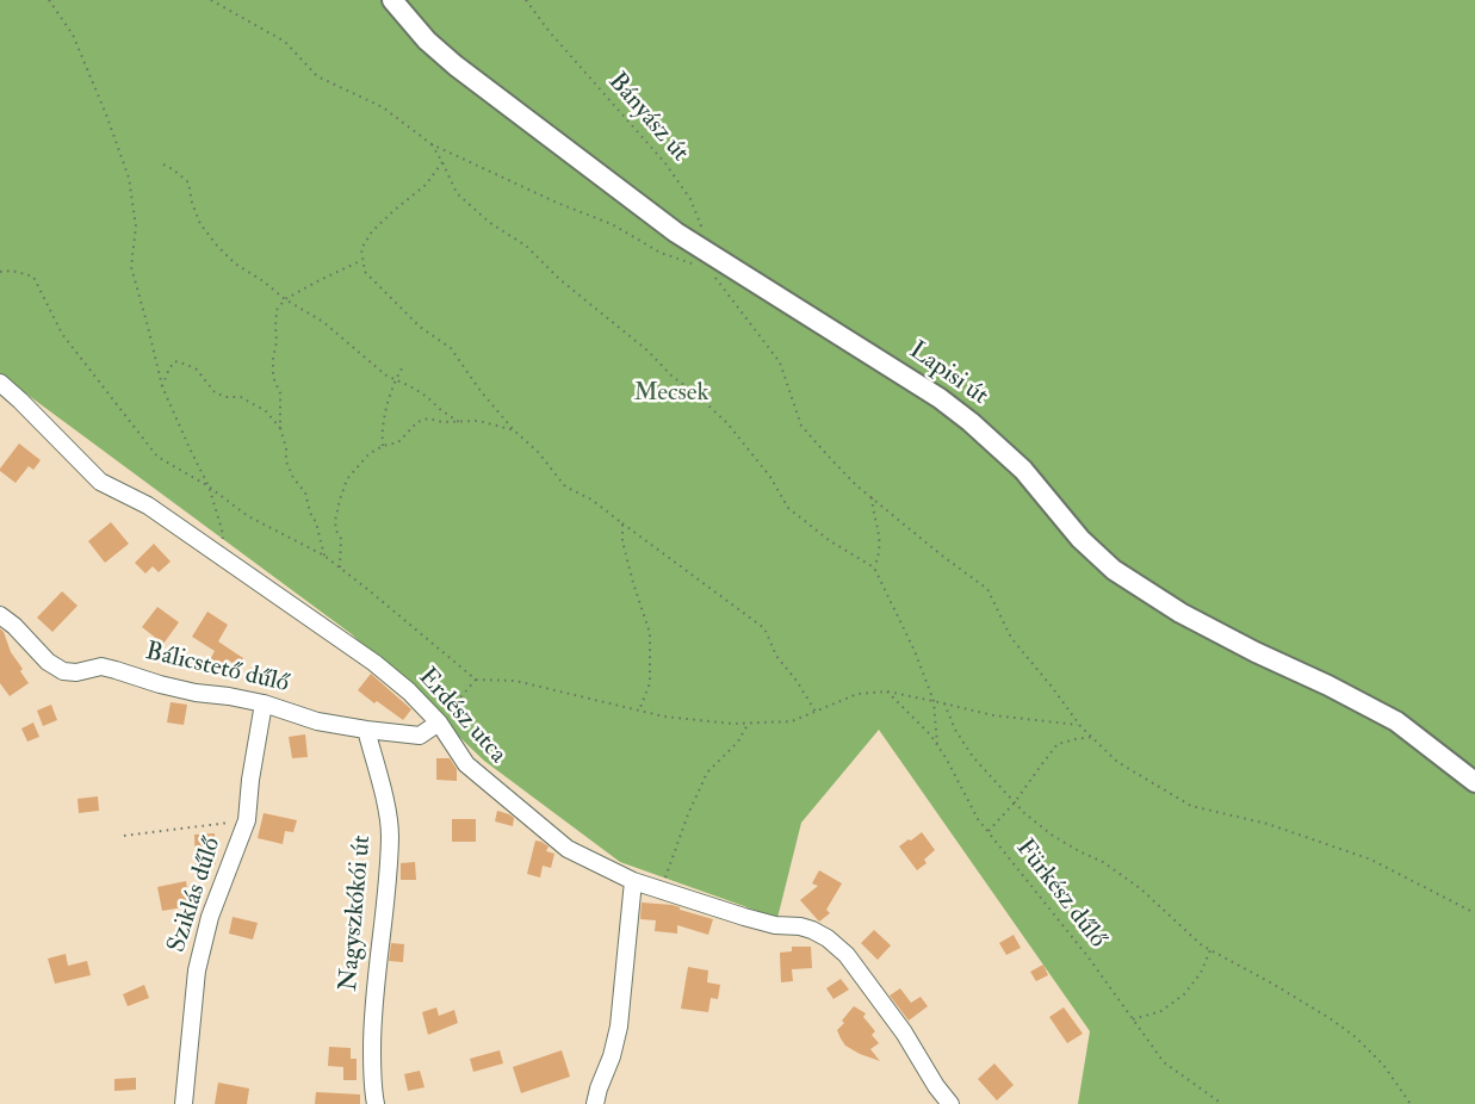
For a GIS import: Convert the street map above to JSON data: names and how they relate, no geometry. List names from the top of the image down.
{
  "streets": {
    "street": [
      "Lapisi út",
      "Bálicstető dűlő",
      "Erdész utca",
      "Sziklás dűlő",
      "Nagyszkókói út"
    ],
    "path": ["Bányász út", "Fürkész dűlő"]
  },
  "crossings": [
    ["Bányász út", "Lapisi út"],
    ["Bálicstető dűlő", "Erdész utca"],
    ["Bálicstető dűlő", "Sziklás dűlő"],
    ["Bálicstető dűlő", "Nagyszkókói út"]
  ],
  "parks": ["Mecsek"]
}
